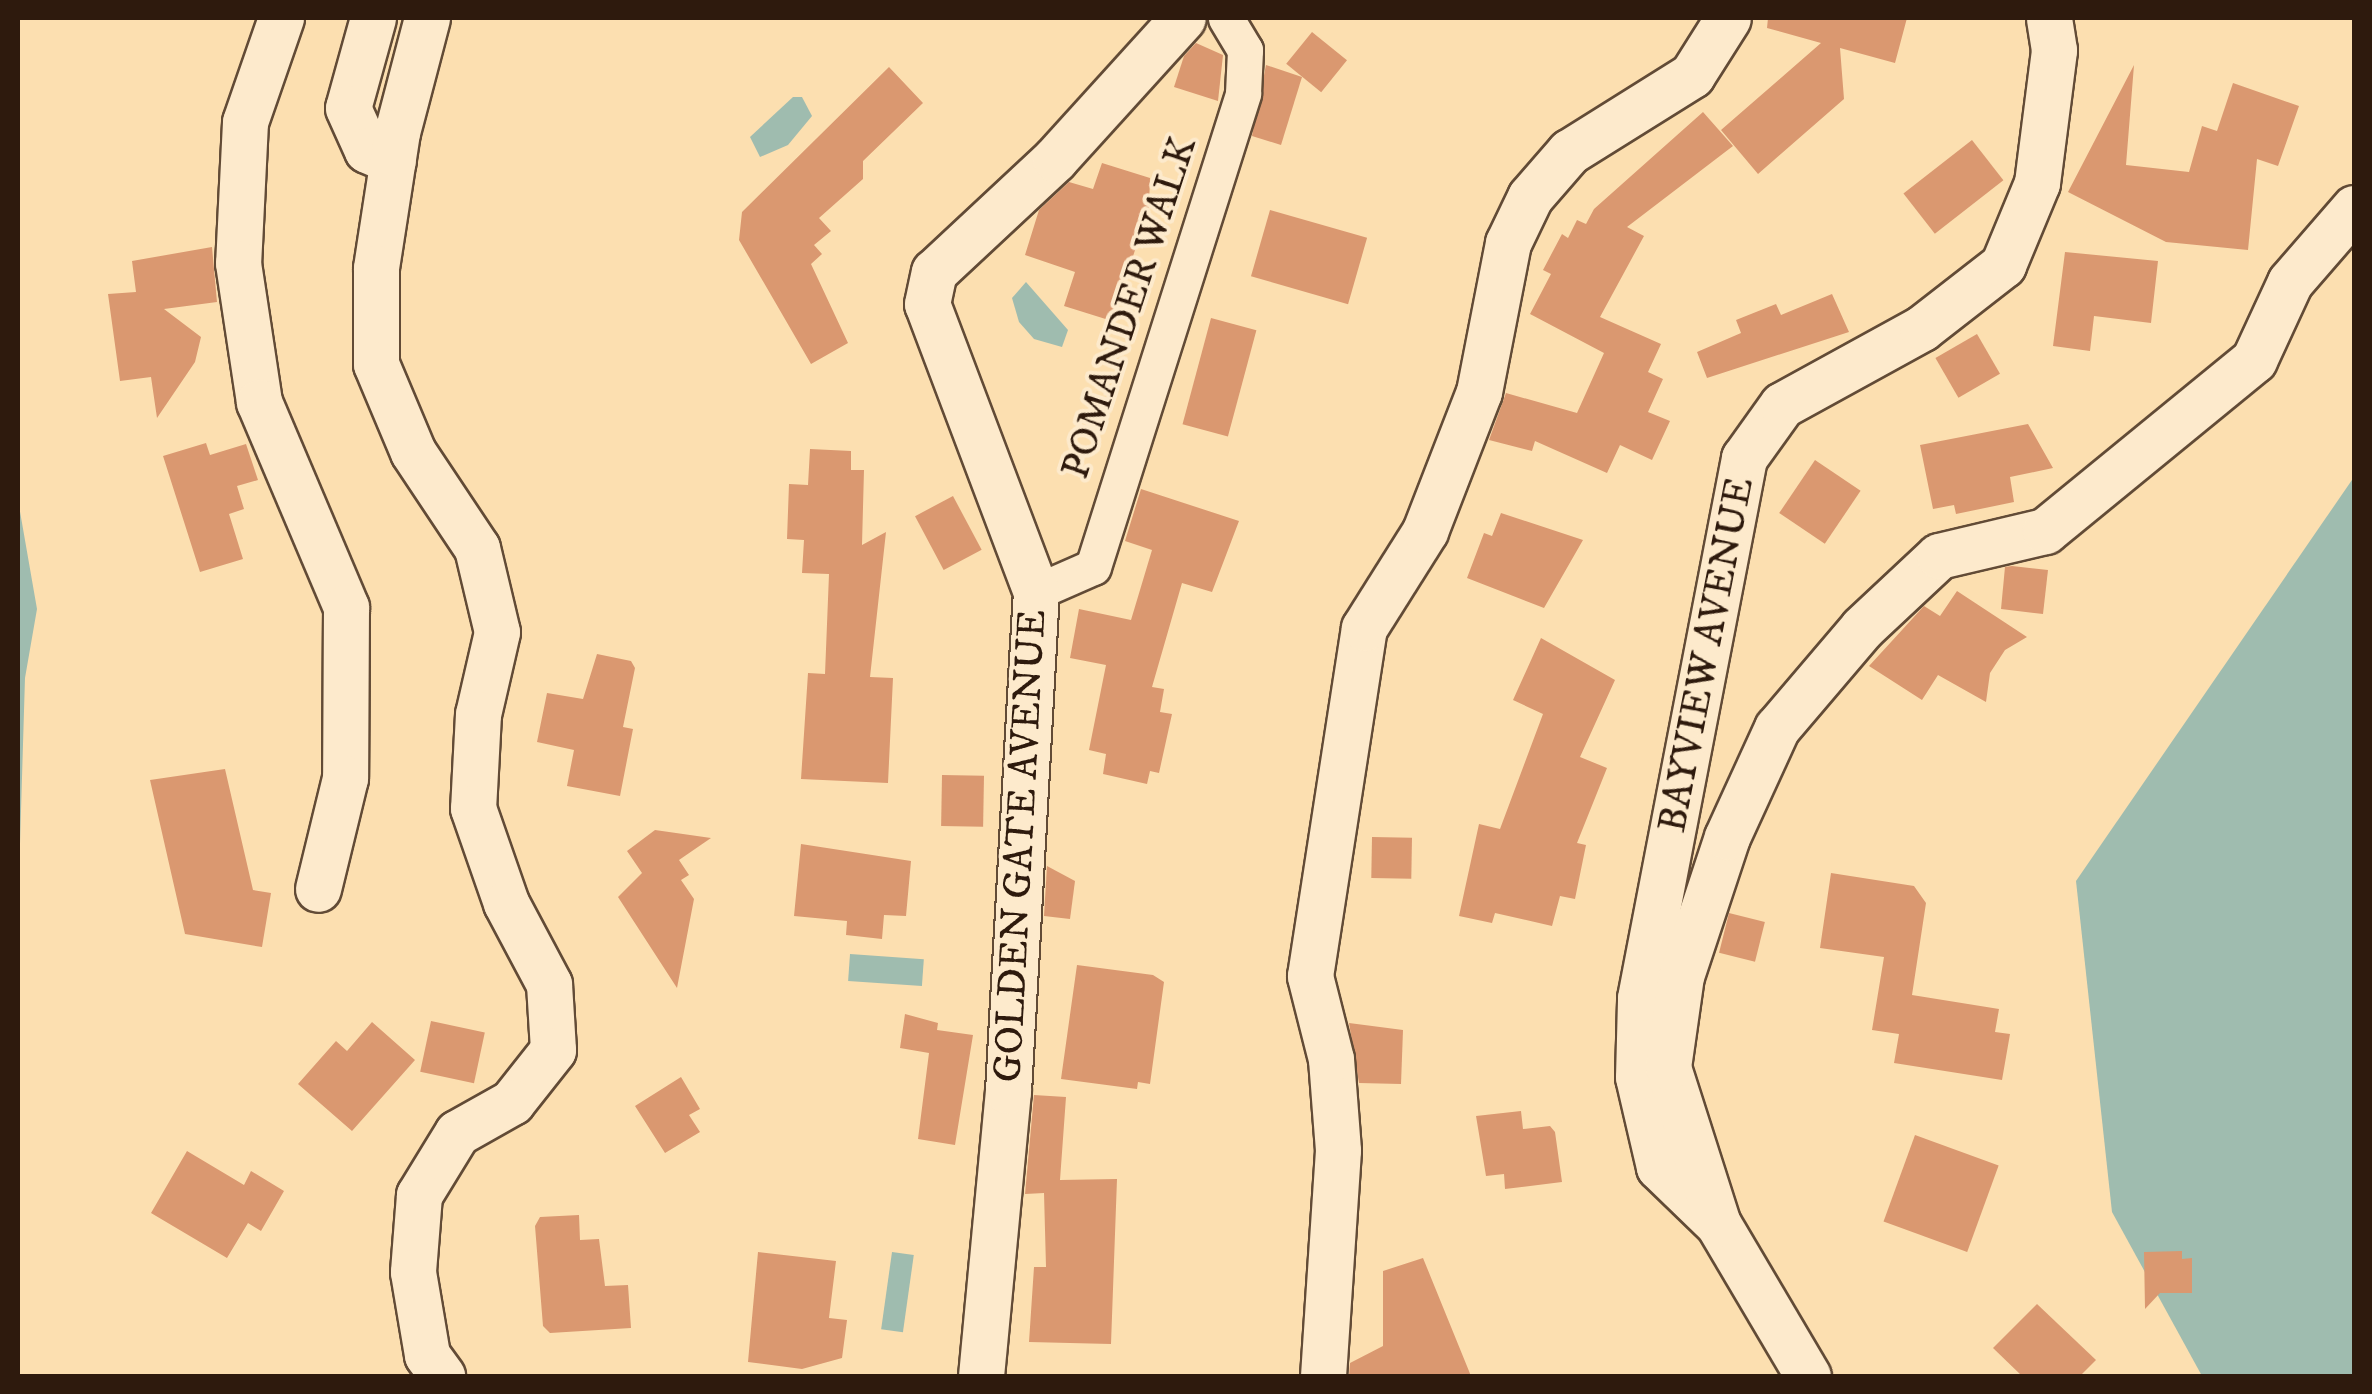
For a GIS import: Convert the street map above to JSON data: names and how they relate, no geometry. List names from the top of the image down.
{
  "streets": {
    "street": ["POMANDER WALK", "BAYVIEW AVENUE", "GOLDEN GATE AVENUE"]
  },
  "crossings": [
    ["POMANDER WALK", "GOLDEN GATE AVENUE"]
  ]
}
